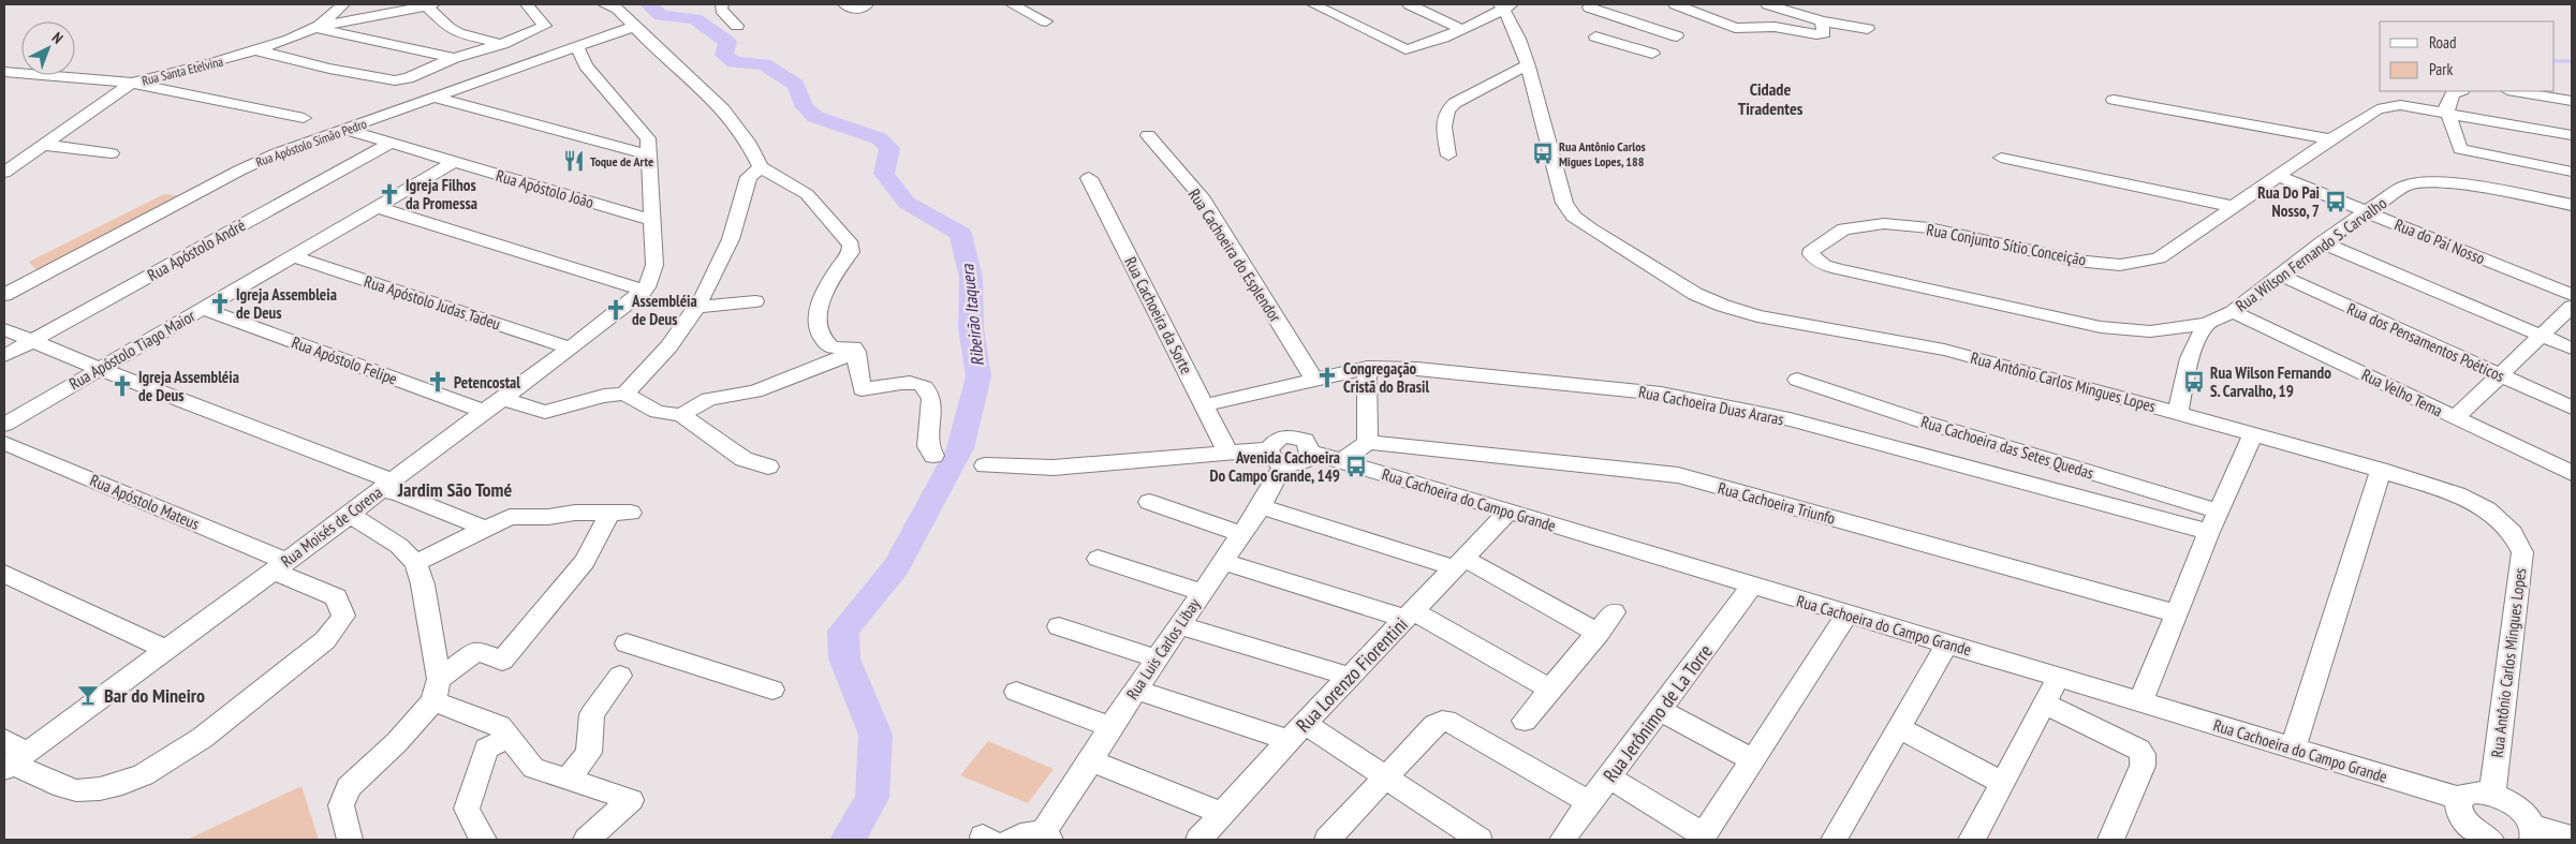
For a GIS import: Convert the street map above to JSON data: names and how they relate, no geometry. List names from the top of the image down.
{
  "streets": {
    "street": [
      "Rua Santa Etelvina",
      "Rua Apóstolo Simão Pedro",
      "Rua Apóstolo João",
      "Rua do Pai Nosso",
      "Rua Conjunto Sítio Conceição",
      "Rua Apóstolo André",
      "Rua Wilson Fernando S. Carvalho",
      "Rua Cachoeira do Esplendor",
      "Rua Apóstolo Judas Tadeu",
      "Rua Cachoeira da Sorte",
      "Rua dos Pensamentos Poéticos",
      "Rua Apóstolo Tiago Maior",
      "Rua Apóstolo Felipe",
      "Rua Antônio Carlos Mingues Lopes",
      "Rua Velho Tema",
      "Rua Cachoeira Duas Araras",
      "Rua Cachoeira das Setes Quedas",
      "Rua Cachoeira do Campo Grande",
      "Rua Apóstolo Mateus",
      "Rua Cachoeira Triunfo",
      "Rua Moisés de Corena",
      "Rua Luis Carlos Libay",
      "Rua Lorenzo Fiorentini",
      "Rua Jerônimo de La Torre"
    ]
  },
  "crossings": [
    ["Rua Apóstolo Simão Pedro", "Rua Apóstolo João"],
    ["Rua Apóstolo Simão Pedro", "Rua Moisés de Corena"],
    ["Rua Apóstolo João", "Rua Apóstolo André"],
    ["Rua Apóstolo João", "Rua Apóstolo Tiago Maior"],
    ["Rua Apóstolo João", "Rua Moisés de Corena"],
    ["Rua do Pai Nosso", "Rua Conjunto Sítio Conceição"],
    ["Rua do Pai Nosso", "Rua Wilson Fernando S. Carvalho"],
    ["Rua Conjunto Sítio Conceição", "Rua Wilson Fernando S. Carvalho"],
    ["Rua Wilson Fernando S. Carvalho", "Rua dos Pensamentos Poéticos"],
    ["Rua Wilson Fernando S. Carvalho", "Rua Velho Tema"],
    ["Rua Cachoeira do Esplendor", "Rua Cachoeira Duas Araras"],
    ["Rua Apóstolo Judas Tadeu", "Rua Apóstolo Tiago Maior"],
    ["Rua Apóstolo Judas Tadeu", "Rua Moisés de Corena"],
    ["Rua Cachoeira da Sorte", "Rua Cachoeira Duas Araras"],
    ["Rua Apóstolo Tiago Maior", "Rua Apóstolo Felipe"],
    ["Rua Apóstolo Felipe", "Rua Moisés de Corena"],
    ["Rua Antônio Carlos Mingues Lopes", "Rua Cachoeira do Campo Grande"],
    ["Rua Cachoeira do Campo Grande", "Rua Luis Carlos Libay"],
    ["Rua Cachoeira do Campo Grande", "Rua Lorenzo Fiorentini"],
    ["Rua Cachoeira do Campo Grande", "Rua Jerônimo de La Torre"],
    ["Rua Apóstolo Mateus", "Rua Moisés de Corena"]
  ],
  "districts": ["Cidade Tiradentes", "Jardim São Tomé"],
  "water": ["Ribeirão Itaquera"],
  "places": {
    "bus stop": [
      "Rua Antônio Carlos Migues Lopes, 188",
      "Rua Do Pai Nosso, 7",
      "Rua Wilson Fernando S. Carvalho, 19",
      "Avenida Cachoeira Do Campo Grande, 149"
    ],
    "restaurant": ["Toque de Arte"],
    "church": [
      "Igreja Filhos da Promessa",
      "Igreja Assembleia de Deus",
      "Assembléia de Deus",
      "Congregação Cristã do Brasil",
      "Petencostal",
      "Igreja Assembléia de Deus"
    ],
    "bar": ["Bar do Mineiro"]
  },
  "legend": ["Road", "Park"],
  "north": "top right"
}
